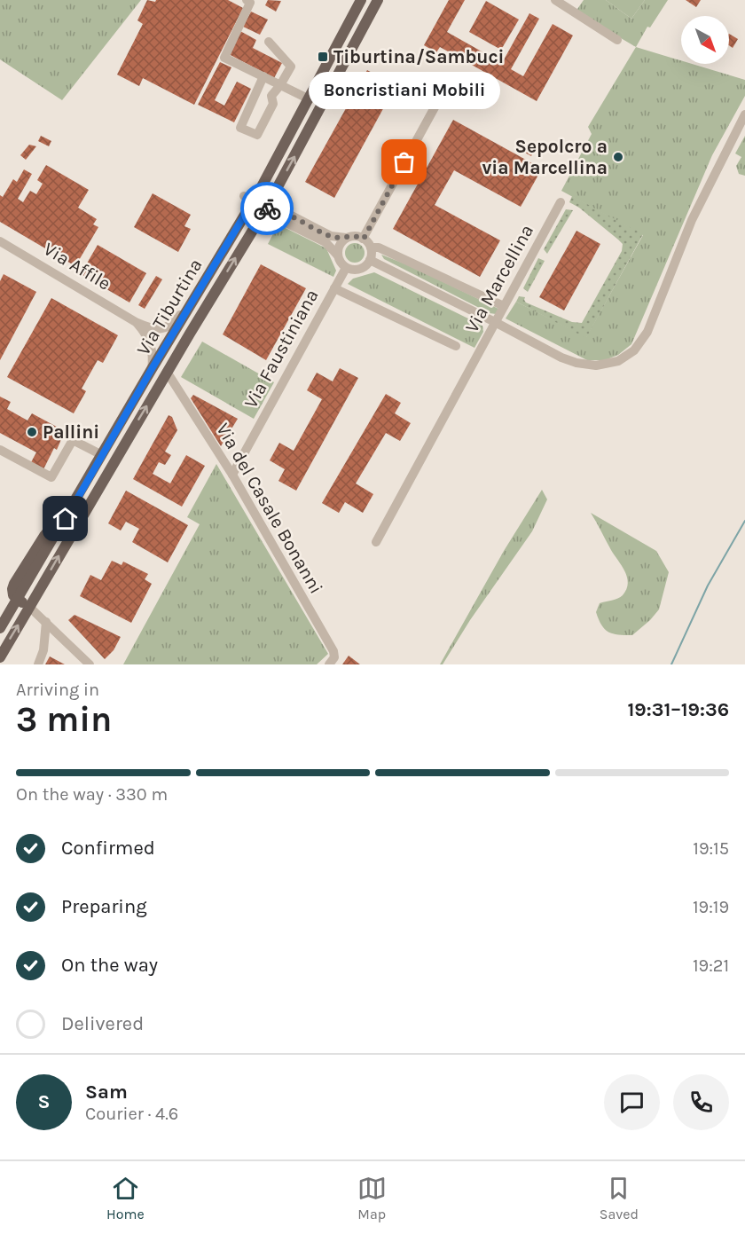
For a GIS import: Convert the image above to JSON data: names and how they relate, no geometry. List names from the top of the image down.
{
  "streets": {
    "main road": ["Via Tiburtina"],
    "street": [
      "Via Affile",
      "Via Marcellina",
      "Via Faustiniana",
      "Via del Casale Bonanni"
    ]
  },
  "crossings": [
    ["Via Affile", "Via Tiburtina"],
    ["Via Tiburtina", "Via del Casale Bonanni"],
    ["Via Faustiniana", "Via del Casale Bonanni"]
  ],
  "places": {
    "transit": ["Tiburtina/Sambuci"],
    "other": ["Sepolcro a via Marcellina", "Boncristiani Mobili", "Pallini"]
  },
  "north": "bottom right",
  "page": {
    "bubble": "Boncristiani Mobili",
    "heading": ["3 min", "Arriving in", "19:31–19:36"],
    "panel": ["Sam", "Courier · 4.6"],
    "bar": "On the way · 330 m",
    "list": [
      ["Confirmed", "19:15"],
      ["Preparing", "19:19"],
      ["On the way", "19:21"],
      "Delivered"
    ],
    "round": "S",
    "tabs": ["Home", "Map", "Saved"]
  }
}
